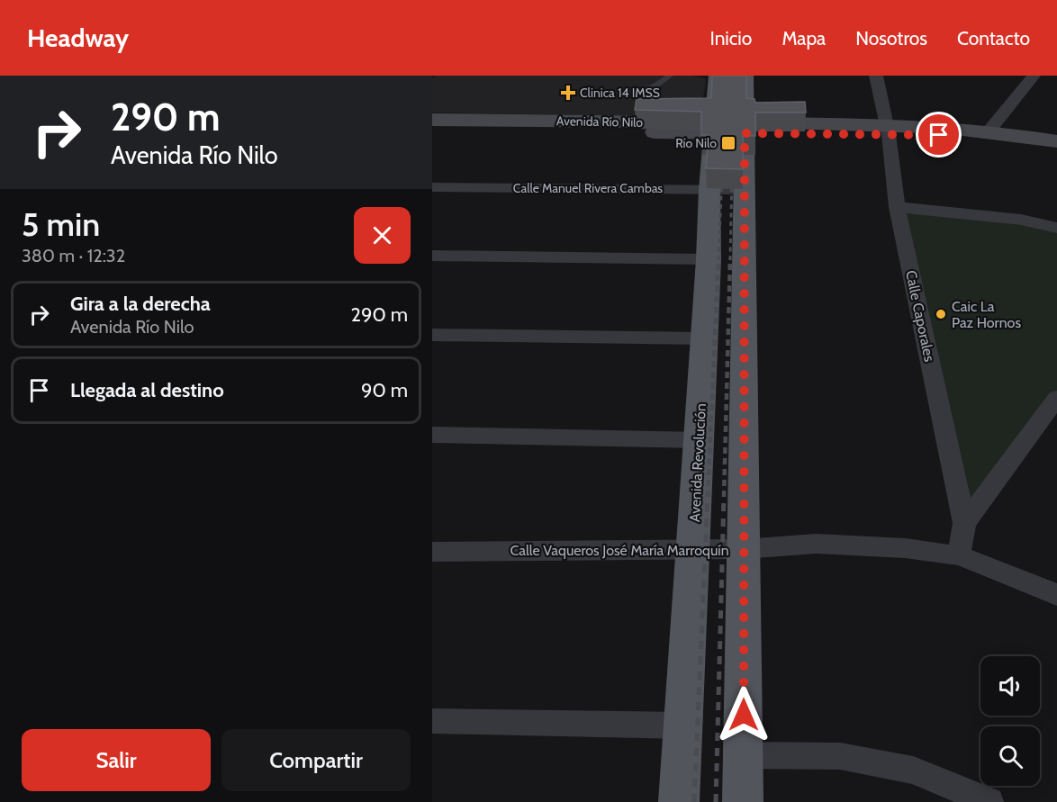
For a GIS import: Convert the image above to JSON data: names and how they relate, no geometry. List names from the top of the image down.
{
  "streets": {
    "main road": ["Avenida Río Nilo", "Avenida Revolución"],
    "street": ["Calle Manuel Rivera Cambas", "Calle Caporales", "Calle Vaqueros José María Marroquín"]
  },
  "crossings": [
    ["Avenida Río Nilo", "Calle Caporales"],
    ["Avenida Río Nilo", "Avenida Revolución"],
    ["Calle Manuel Rivera Cambas", "Avenida Revolución"],
    ["Calle Caporales", "Calle Vaqueros José María Marroquín"],
    ["Avenida Revolución", "Calle Vaqueros José María Marroquín"]
  ],
  "places": {
    "health": ["Clinica 14 IMSS"],
    "transit": ["Río Nilo"],
    "other": ["Caic La Paz Hornos"]
  },
  "page": {
    "header": "Headway",
    "nav": [
      "Inicio",
      "Mapa",
      "Nosotros",
      "Contacto"
    ],
    "turn": ["290 m", "Avenida Río Nilo"],
    "heading": ["5 min", "380 m · 12:32"],
    "list": [
      {
        "name": "Gira a la derecha",
        "note": "Avenida Río Nilo",
        "value": "290 m"
      },
      {
        "name": "Llegada al destino",
        "value": "90 m"
      }
    ],
    "buttons": ["Salir", "Compartir"]
  }
}
